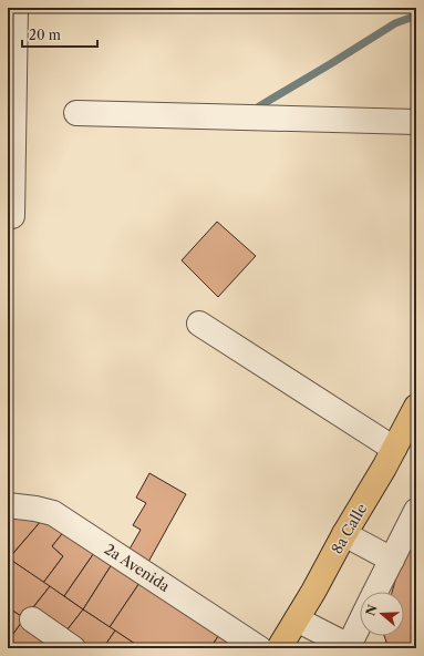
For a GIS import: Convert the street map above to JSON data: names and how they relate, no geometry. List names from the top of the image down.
{
  "streets": {
    "main road": ["8a Calle"],
    "street": ["2a Avenida"]
  },
  "scale_bar": "20 m",
  "north": "left"
}
